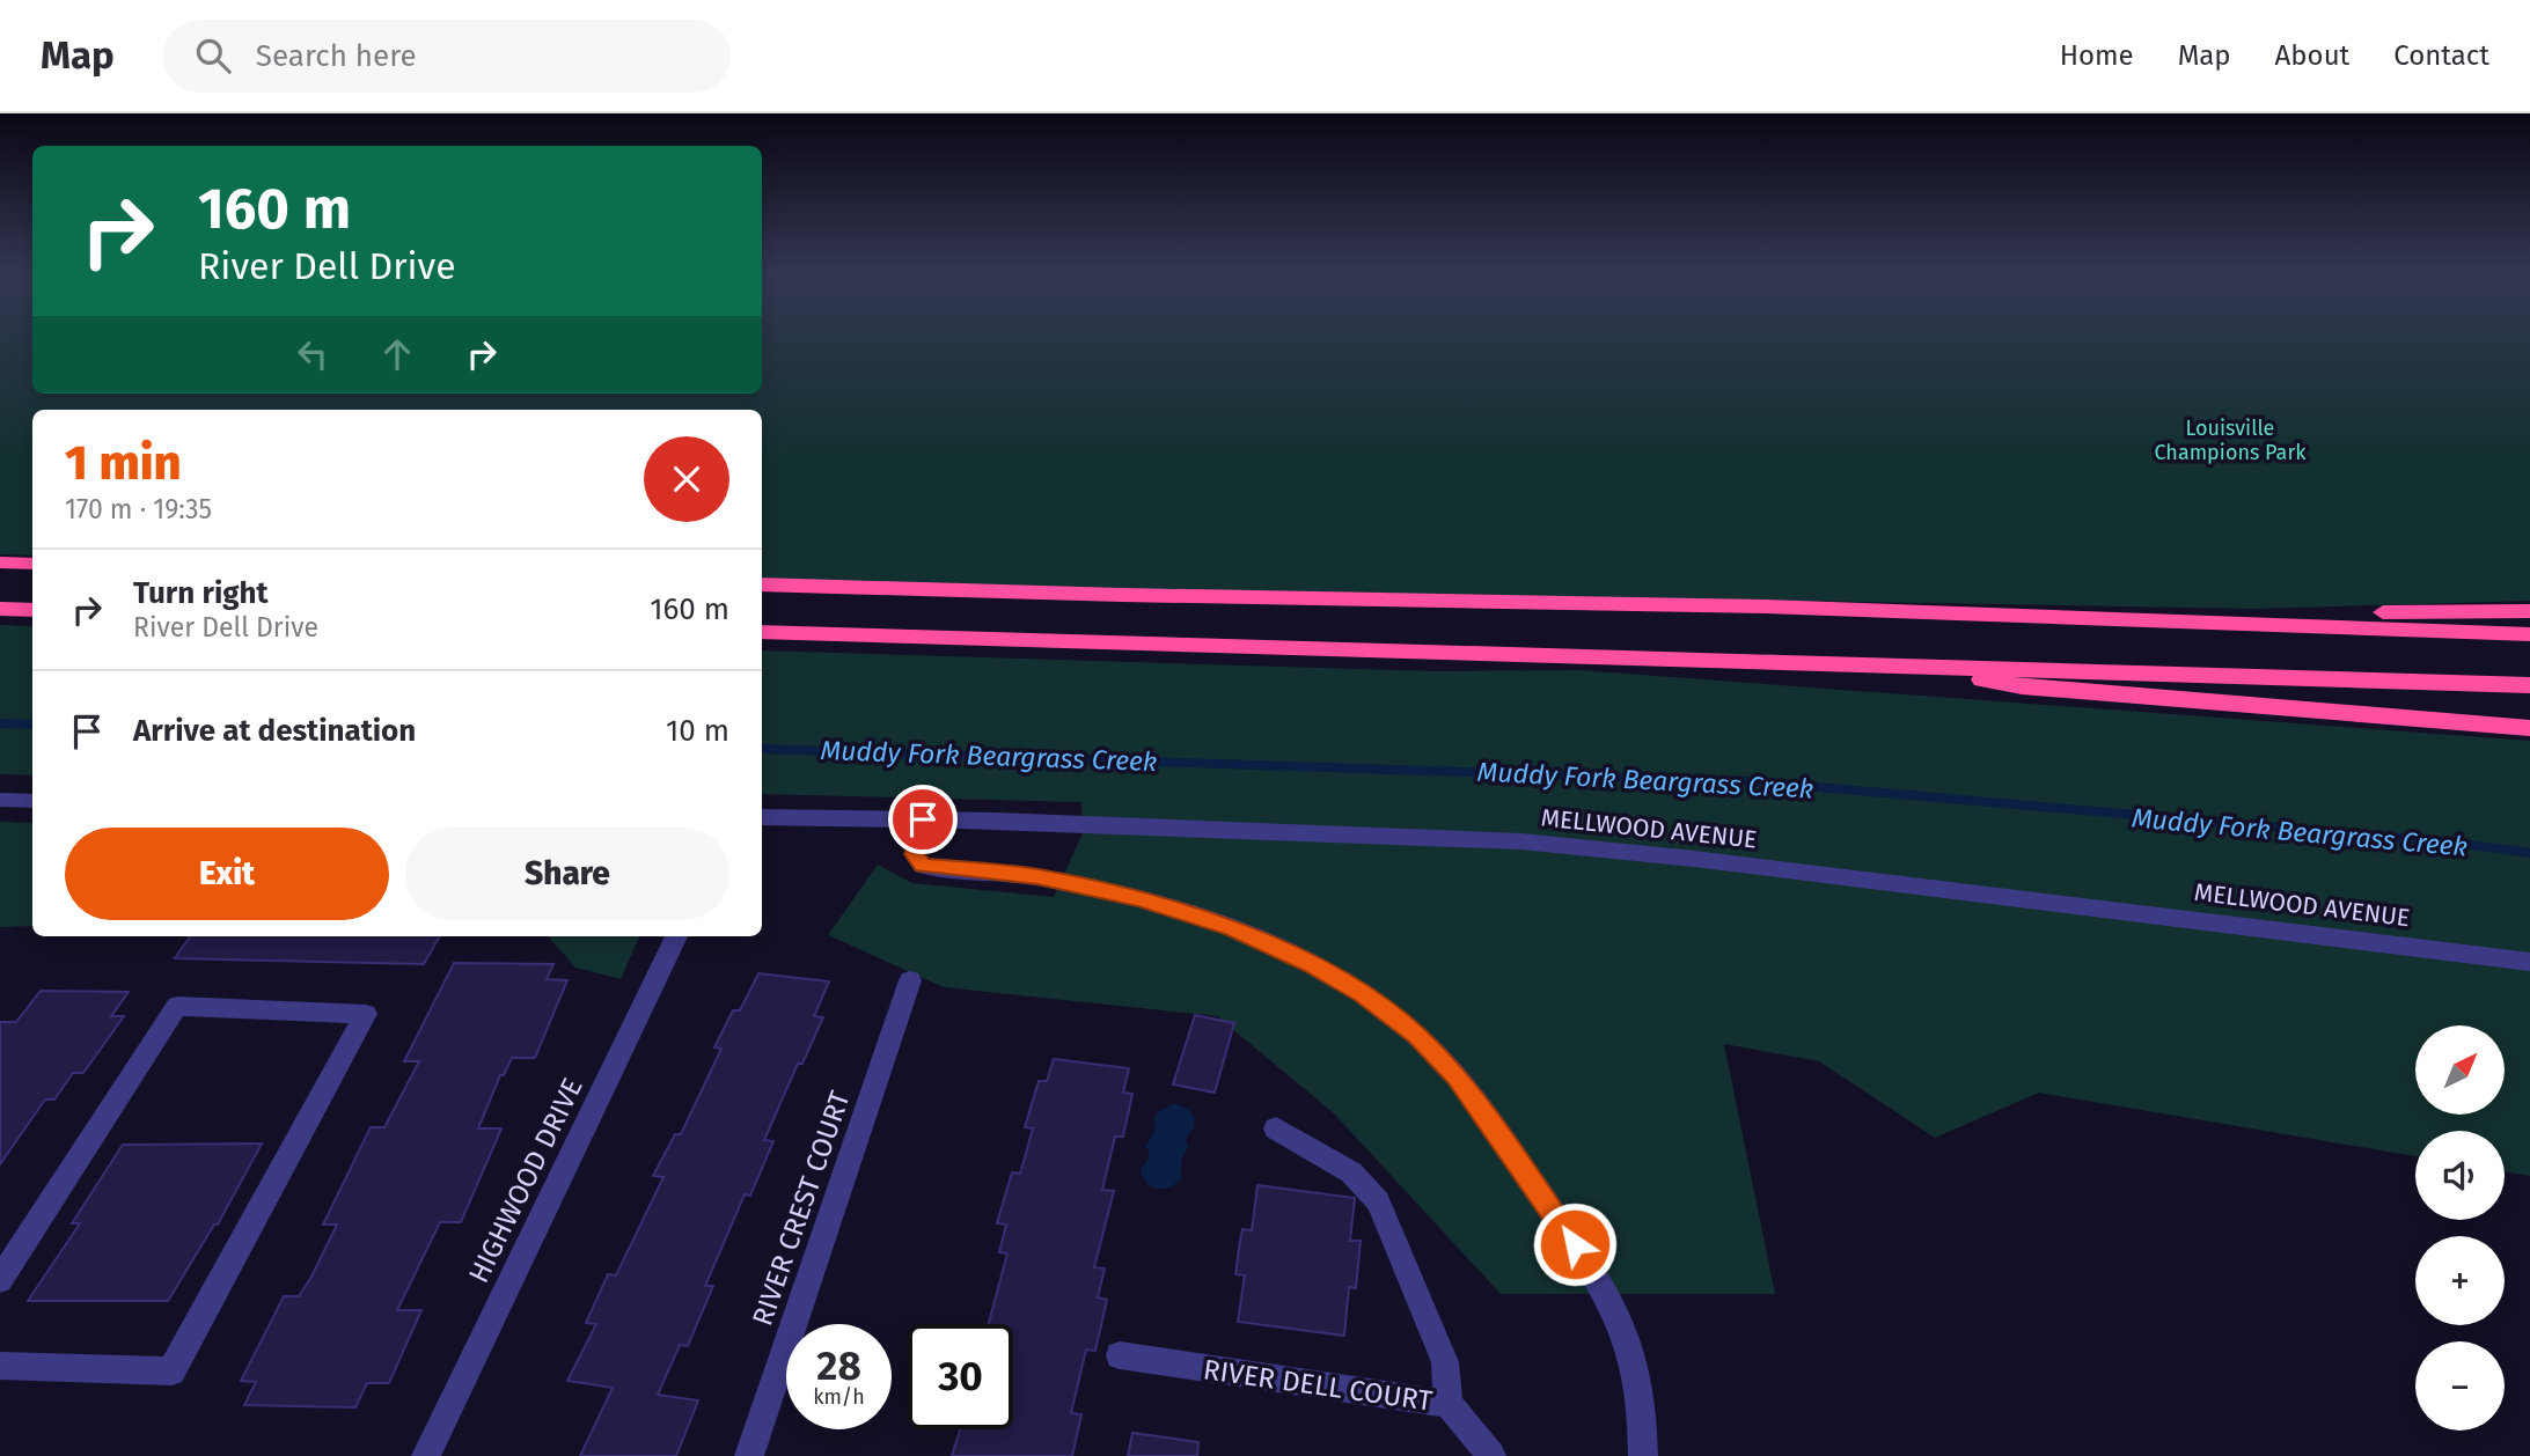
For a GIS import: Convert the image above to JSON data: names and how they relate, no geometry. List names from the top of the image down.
{
  "streets": {
    "street": [
      "MELLWOOD AVENUE",
      "HIGHWOOD DRIVE",
      "RIVER CREST COURT",
      "RIVER DELL COURT"
    ]
  },
  "water": ["Muddy Fork Beargrass Creek"],
  "parks": ["Louisville Champions Park"],
  "north": "top right",
  "page": {
    "header": "Map",
    "search": "Search here",
    "nav": [
      "Home",
      "Map",
      "About",
      "Contact"
    ],
    "turn": ["160 m", "River Dell Drive"],
    "heading": ["1 min", "170 m · 19:35"],
    "list": [
      {
        "name": "Turn right",
        "note": "River Dell Drive",
        "value": "160 m"
      },
      {
        "name": "Arrive at destination",
        "value": "10 m"
      }
    ],
    "buttons": ["Exit", "Share"],
    "map_buttons": ["+", "−"],
    "speed": "28 km/h",
    "limit": "30"
  }
}
